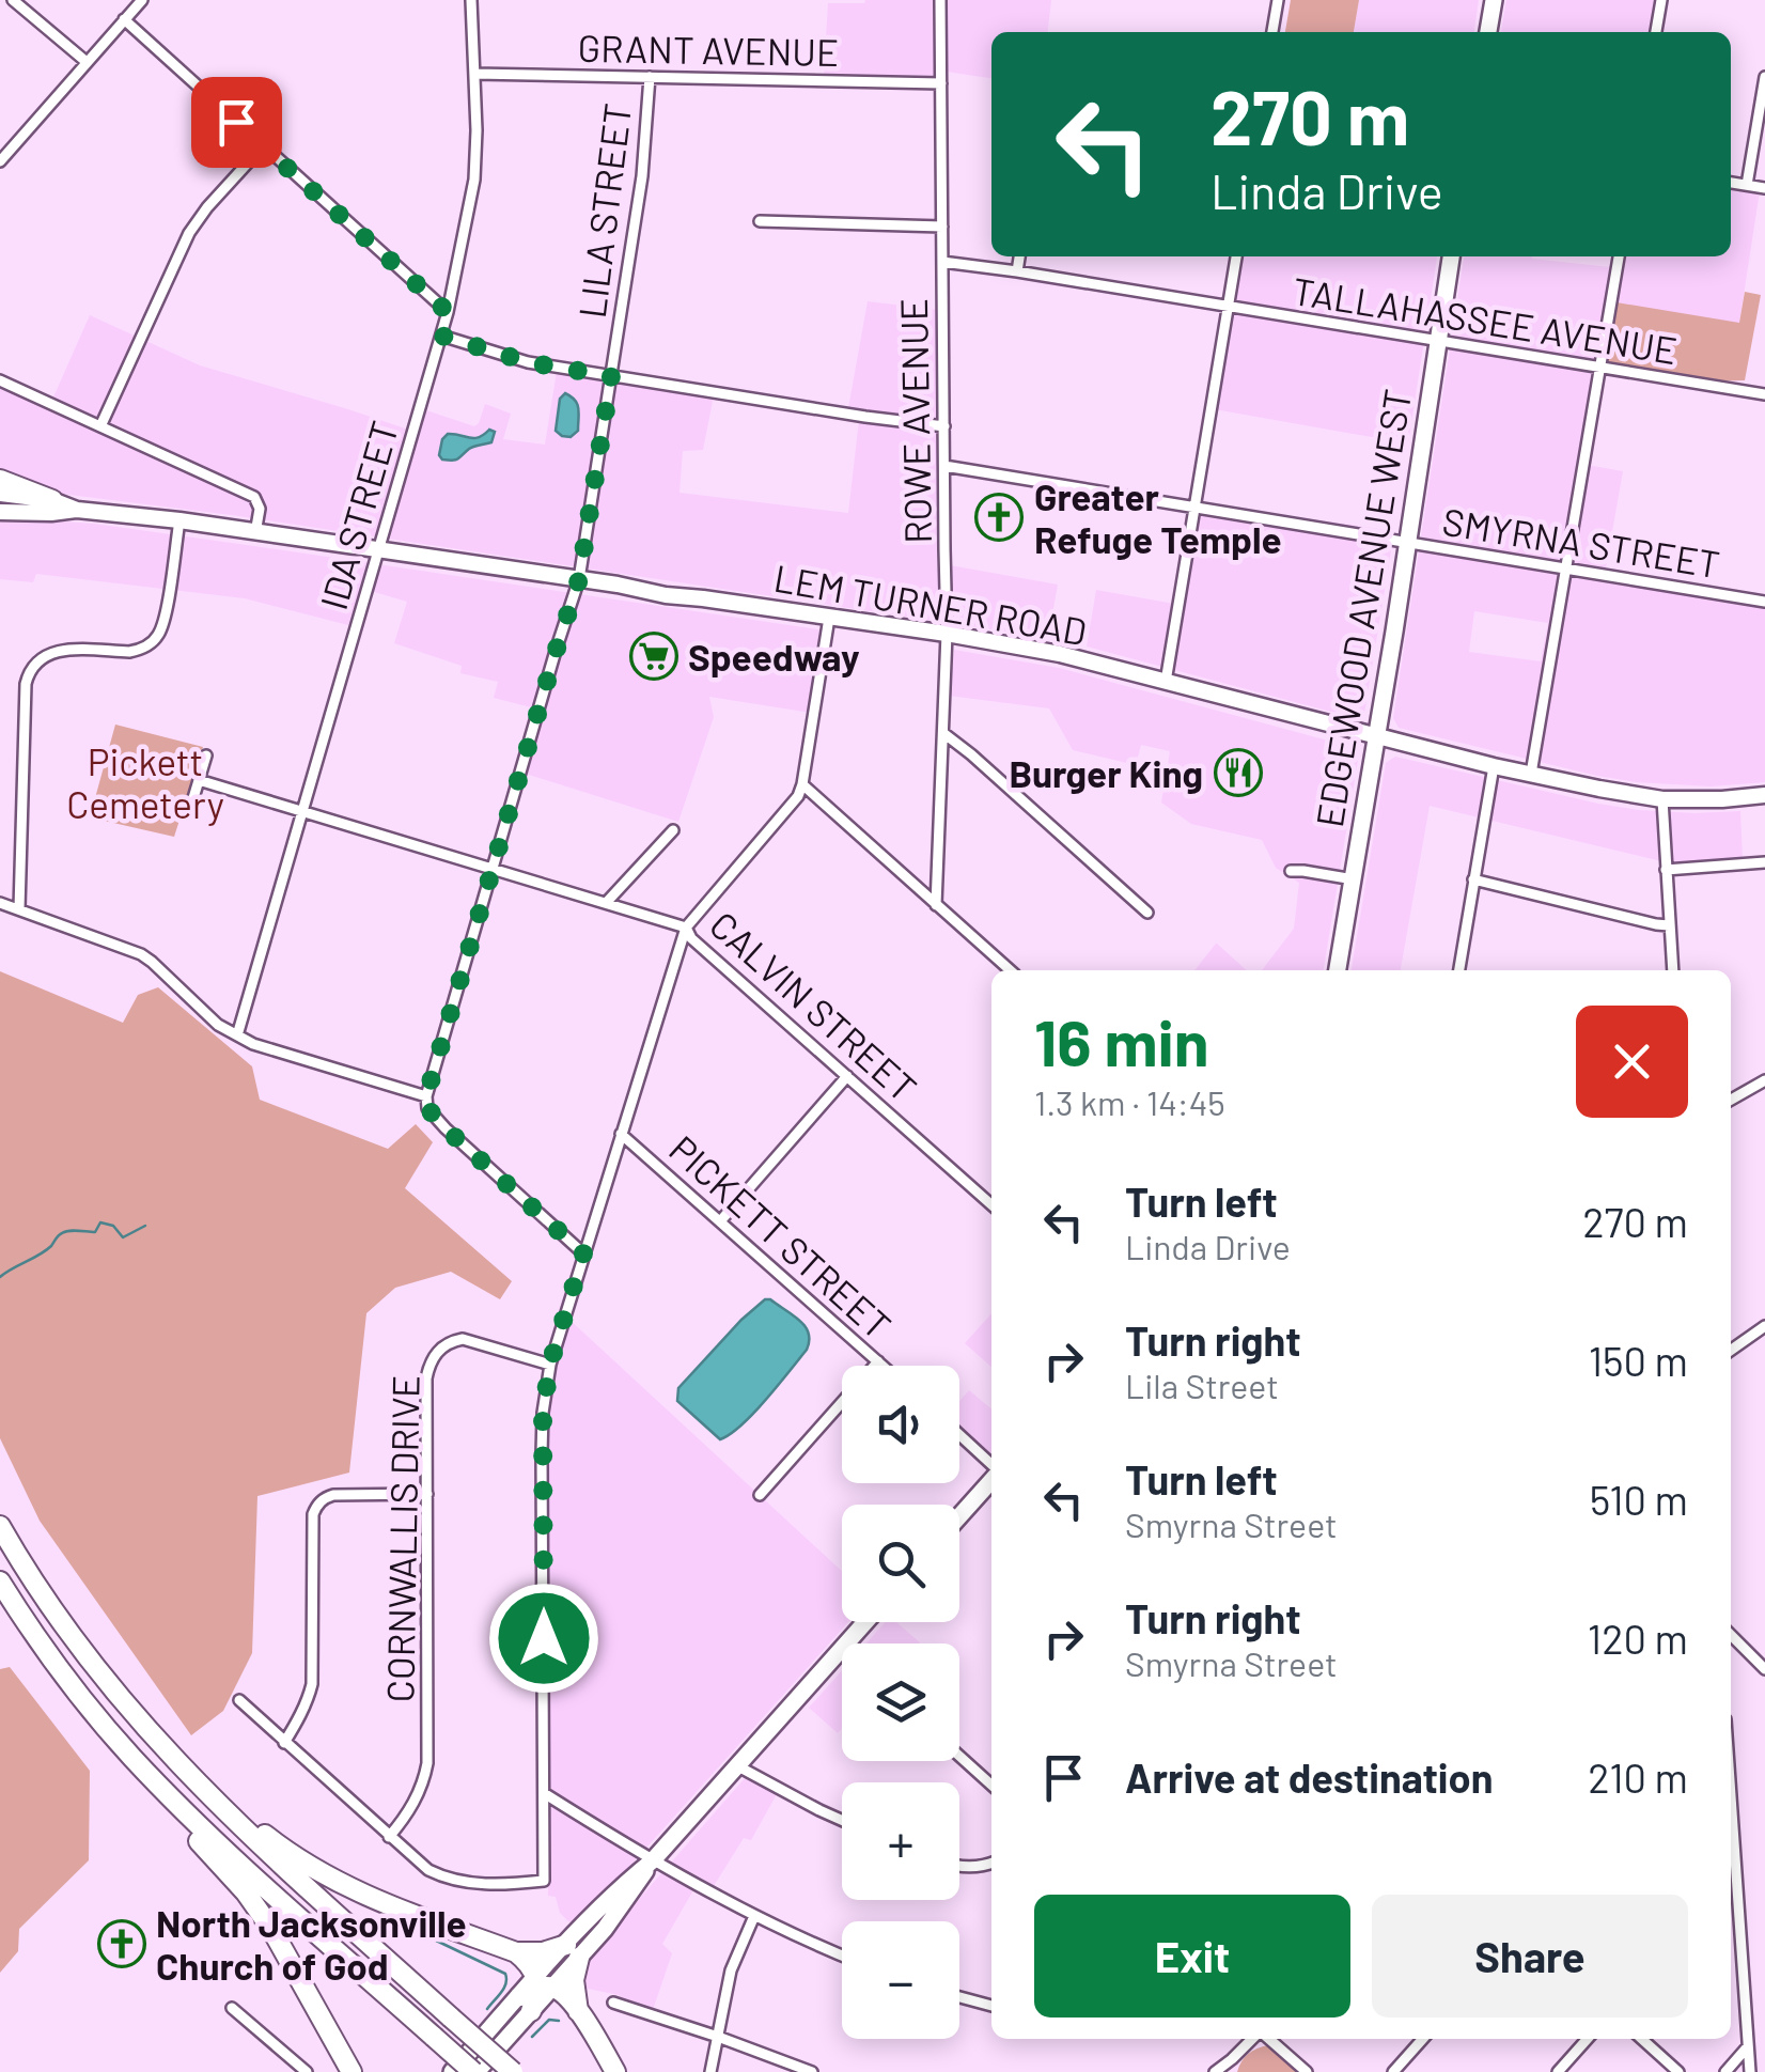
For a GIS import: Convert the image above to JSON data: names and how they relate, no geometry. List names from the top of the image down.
{
  "streets": {
    "main road": ["LEM TURNER ROAD", "EDGEWOOD AVENUE WEST"],
    "street": [
      "GRANT AVENUE",
      "LILA STREET",
      "TALLAHASSEE AVENUE",
      "ROWE AVENUE",
      "IDA STREET",
      "SMYRNA STREET",
      "CALVIN STREET",
      "PICKETT STREET",
      "CORNWALLIS DRIVE"
    ]
  },
  "crossings": [
    ["GRANT AVENUE", "LILA STREET"],
    ["GRANT AVENUE", "ROWE AVENUE"],
    ["GRANT AVENUE", "IDA STREET"],
    ["LILA STREET", "LEM TURNER ROAD"],
    ["LILA STREET", "CALVIN STREET"],
    ["TALLAHASSEE AVENUE", "ROWE AVENUE"],
    ["TALLAHASSEE AVENUE", "EDGEWOOD AVENUE WEST"],
    ["ROWE AVENUE", "SMYRNA STREET"],
    ["ROWE AVENUE", "LEM TURNER ROAD"],
    ["IDA STREET", "LEM TURNER ROAD"],
    ["IDA STREET", "CALVIN STREET"],
    ["SMYRNA STREET", "EDGEWOOD AVENUE WEST"],
    ["LEM TURNER ROAD", "EDGEWOOD AVENUE WEST"]
  ],
  "parks": ["Pickett Cemetery"],
  "places": {
    "church": ["Greater Refuge Temple", "North Jacksonville Church of God"],
    "supermarket": ["Speedway"],
    "restaurant": ["Burger King"]
  },
  "page": {
    "turn": ["270 m", "Linda Drive"],
    "heading": ["16 min", "1.3 km · 14:45"],
    "list": [
      {
        "name": "Turn left",
        "note": "Linda Drive",
        "value": "270 m"
      },
      {
        "name": "Turn right",
        "note": "Lila Street",
        "value": "150 m"
      },
      {
        "name": "Turn left",
        "note": "Smyrna Street",
        "value": "510 m"
      },
      {
        "name": "Turn right",
        "note": "Smyrna Street",
        "value": "120 m"
      },
      {
        "name": "Arrive at destination",
        "value": "210 m"
      }
    ],
    "map_buttons": ["+", "−"],
    "buttons": ["Exit", "Share"]
  }
}
